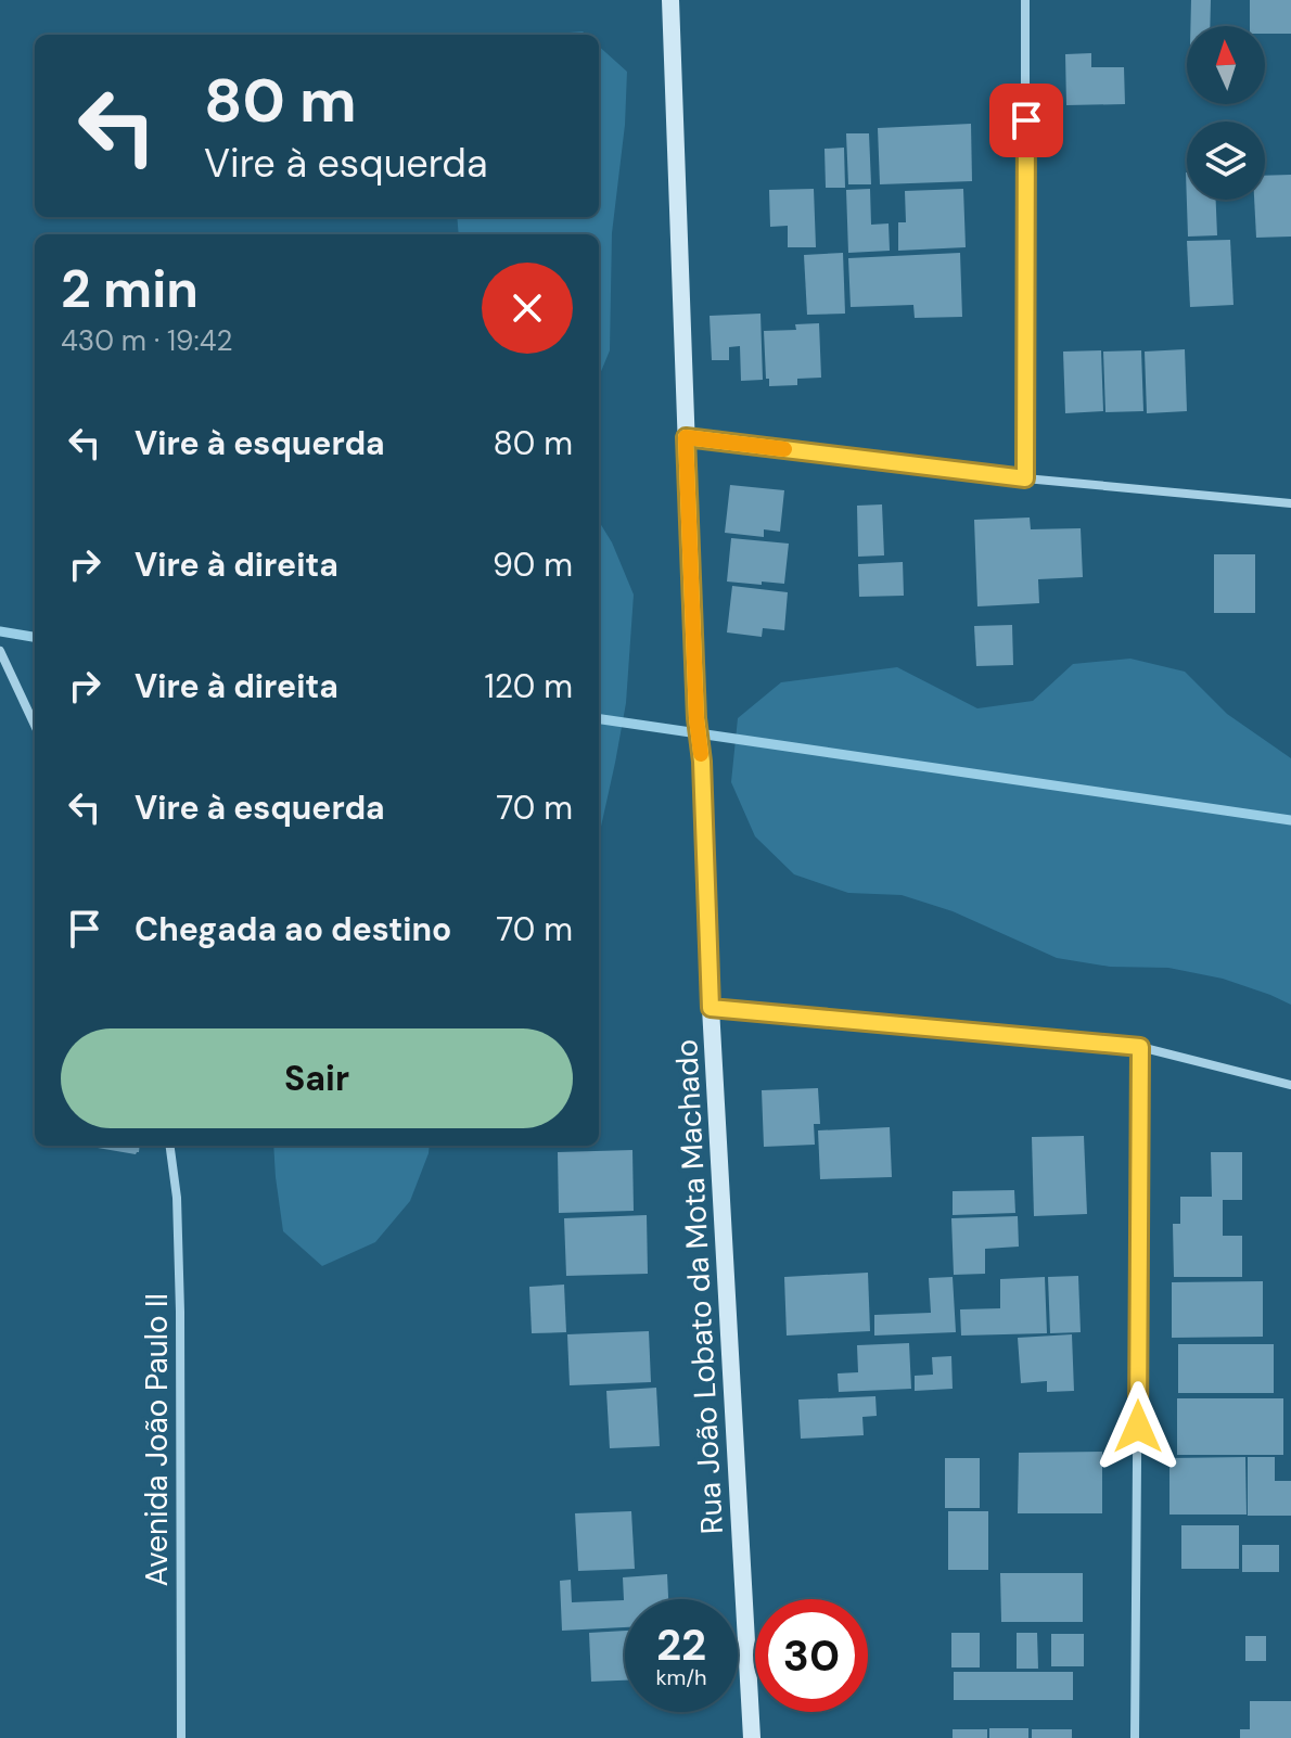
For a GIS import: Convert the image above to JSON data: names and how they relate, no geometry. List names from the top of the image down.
{
  "streets": {
    "main road": ["Rua João Lobato da Mota Machado"],
    "street": ["Avenida João Paulo II"]
  },
  "north": "top",
  "page": {
    "turn": ["80 m", "Vire à esquerda"],
    "heading": ["2 min", "430 m · 19:42"],
    "list": [
      {
        "name": "Vire à esquerda",
        "value": "80 m"
      },
      {
        "name": "Vire à direita",
        "value": "90 m"
      },
      {
        "name": "Vire à direita",
        "value": "120 m"
      },
      {
        "name": "Vire à esquerda",
        "value": "70 m"
      },
      {
        "name": "Chegada ao destino",
        "value": "70 m"
      }
    ],
    "buttons": "Sair",
    "speed": "22 km/h",
    "limit": "30"
  }
}
